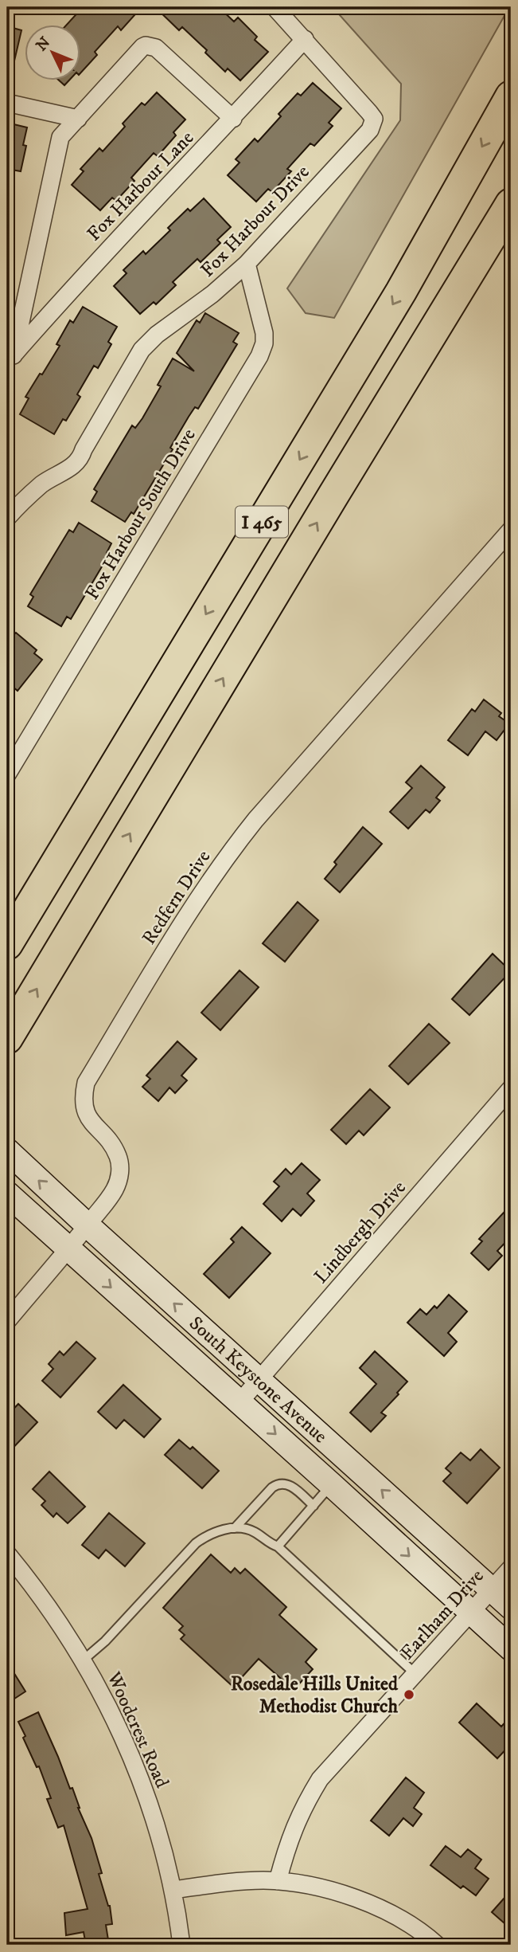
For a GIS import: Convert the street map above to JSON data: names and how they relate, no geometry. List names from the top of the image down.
{
  "streets": {
    "highway": ["I 465"],
    "main road": ["South Keystone Avenue"],
    "street": [
      "Fox Harbour Lane",
      "Fox Harbour Drive",
      "Fox Harbour South Drive",
      "Redfern Drive",
      "Lindbergh Drive",
      "Earlham Drive",
      "Woodcrest Road"
    ]
  },
  "crossings": [
    ["Fox Harbour Lane", "Fox Harbour Drive"],
    ["Fox Harbour Drive", "Fox Harbour South Drive"],
    ["Redfern Drive", "South Keystone Avenue"],
    ["Lindbergh Drive", "South Keystone Avenue"],
    ["South Keystone Avenue", "Earlham Drive"]
  ],
  "places": ["Rosedale Hills United Methodist Church"],
  "north": "top left"
}
